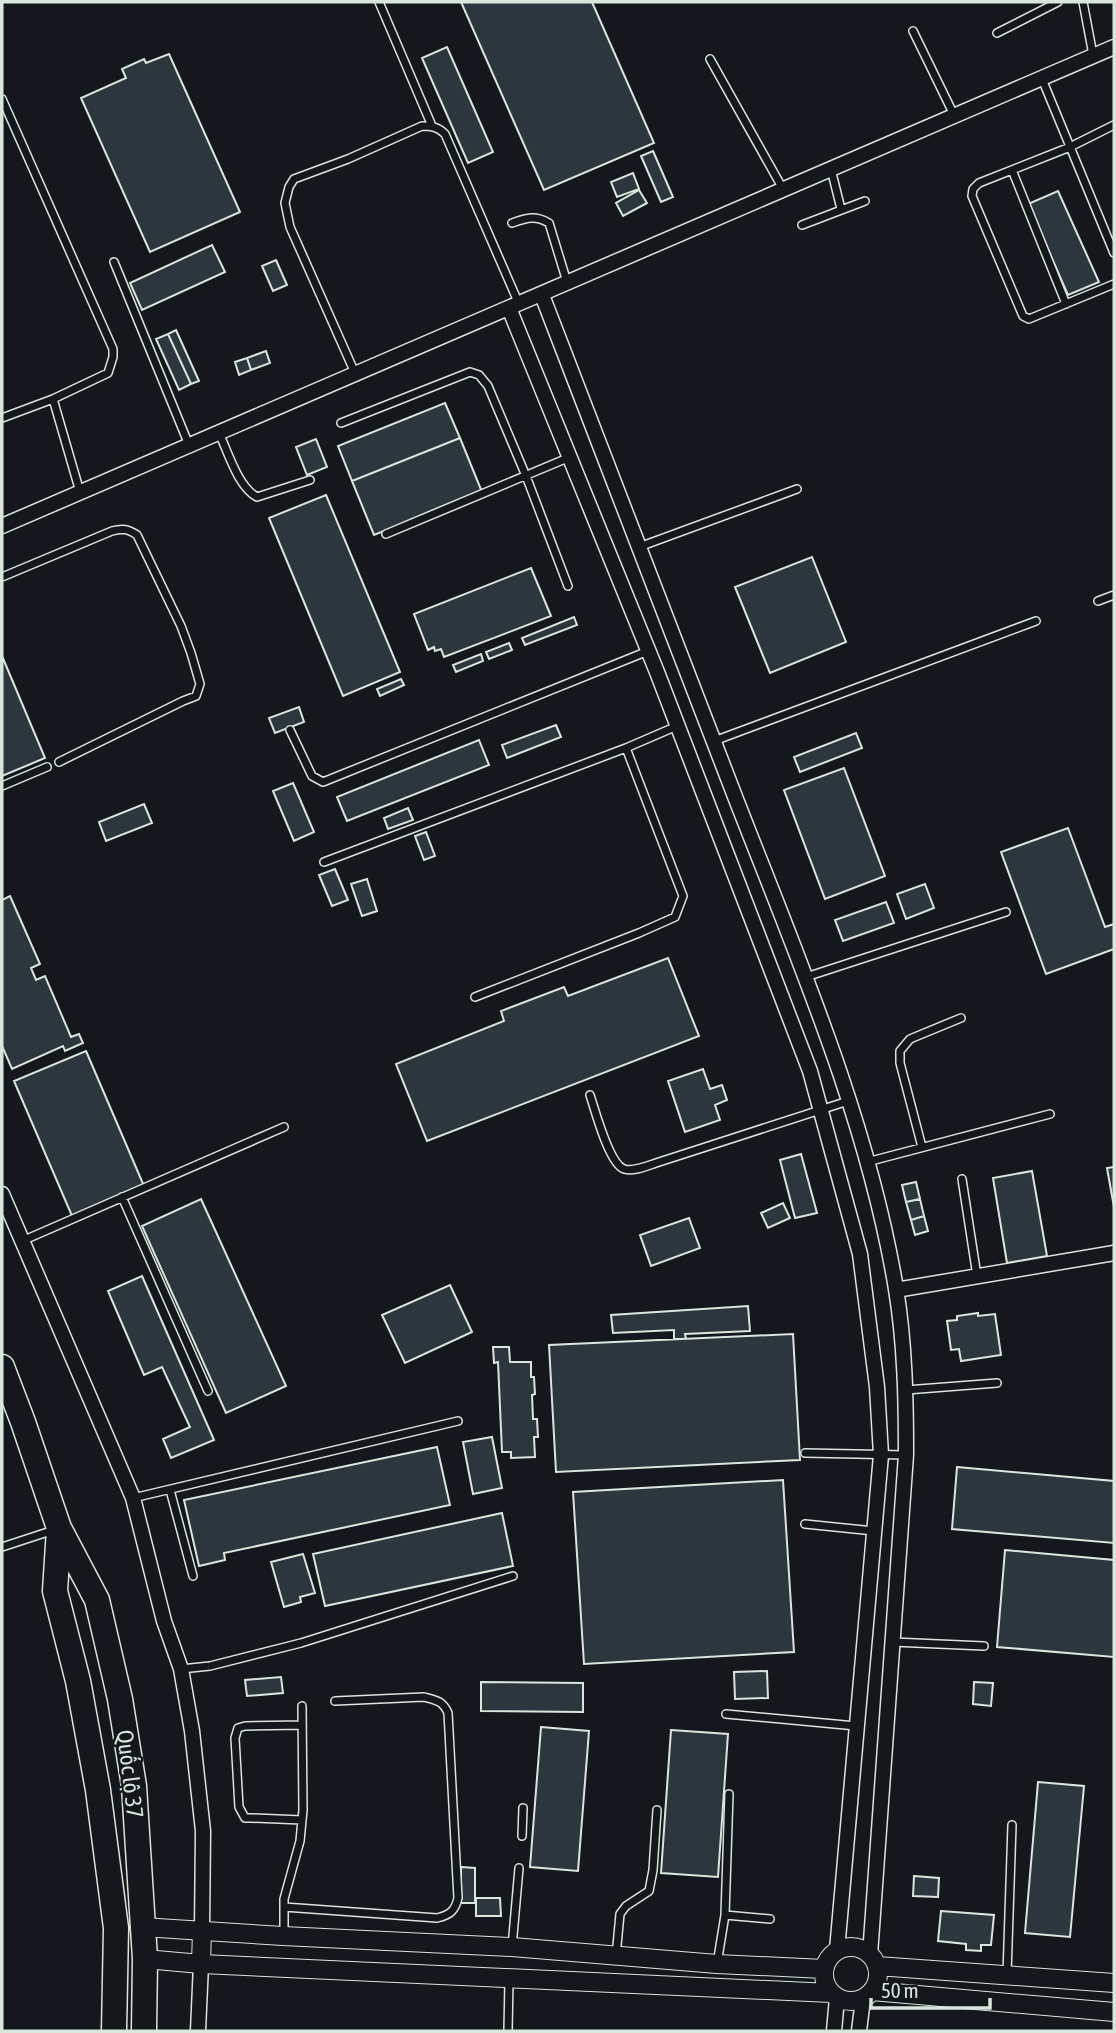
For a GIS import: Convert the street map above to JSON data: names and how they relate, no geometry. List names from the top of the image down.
{
  "streets": {
    "highway": ["Quốc lộ 37"]
  },
  "scale_bar": "50 m"
}
